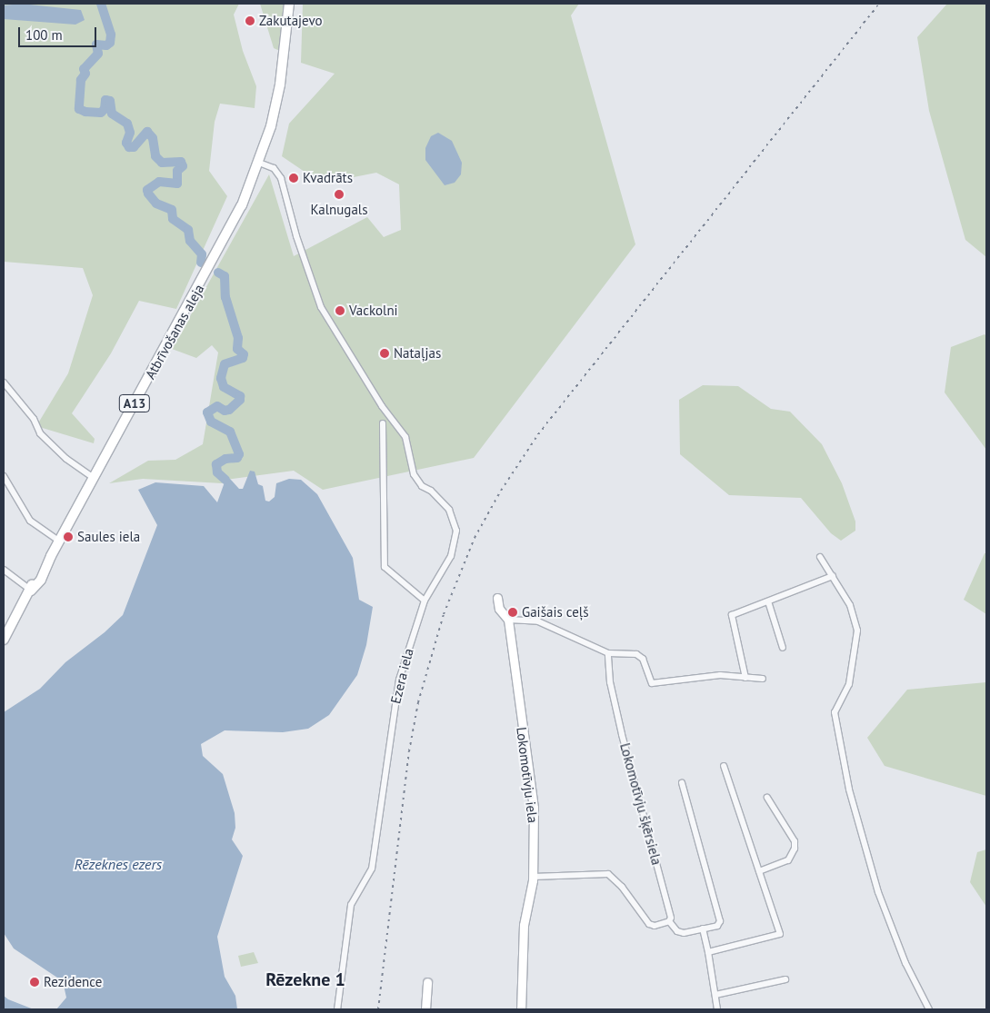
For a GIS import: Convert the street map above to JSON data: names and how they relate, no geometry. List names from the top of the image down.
{
  "streets": {
    "main road": ["Atbrīvošanas aleja", "A13"],
    "street": ["Ezera iela", "Lokomotīvju iela", "Lokomotīvju šķērsiela"]
  },
  "crossings": [
    ["Atbrīvošanas aleja", "A13"],
    ["Atbrīvošanas aleja", "Ezera iela"],
    ["A13", "Ezera iela"]
  ],
  "districts": ["Rēzekne 1"],
  "water": ["Rēzeknes ezers"],
  "places": [
    "Zakutajevo",
    "Kvadrāts",
    "Kalnugals",
    "Vackolni",
    "Nataļjas",
    "Saules iela",
    "Gaišais ceļš",
    "Rezidence"
  ],
  "scale_bar": "100 m"
}
